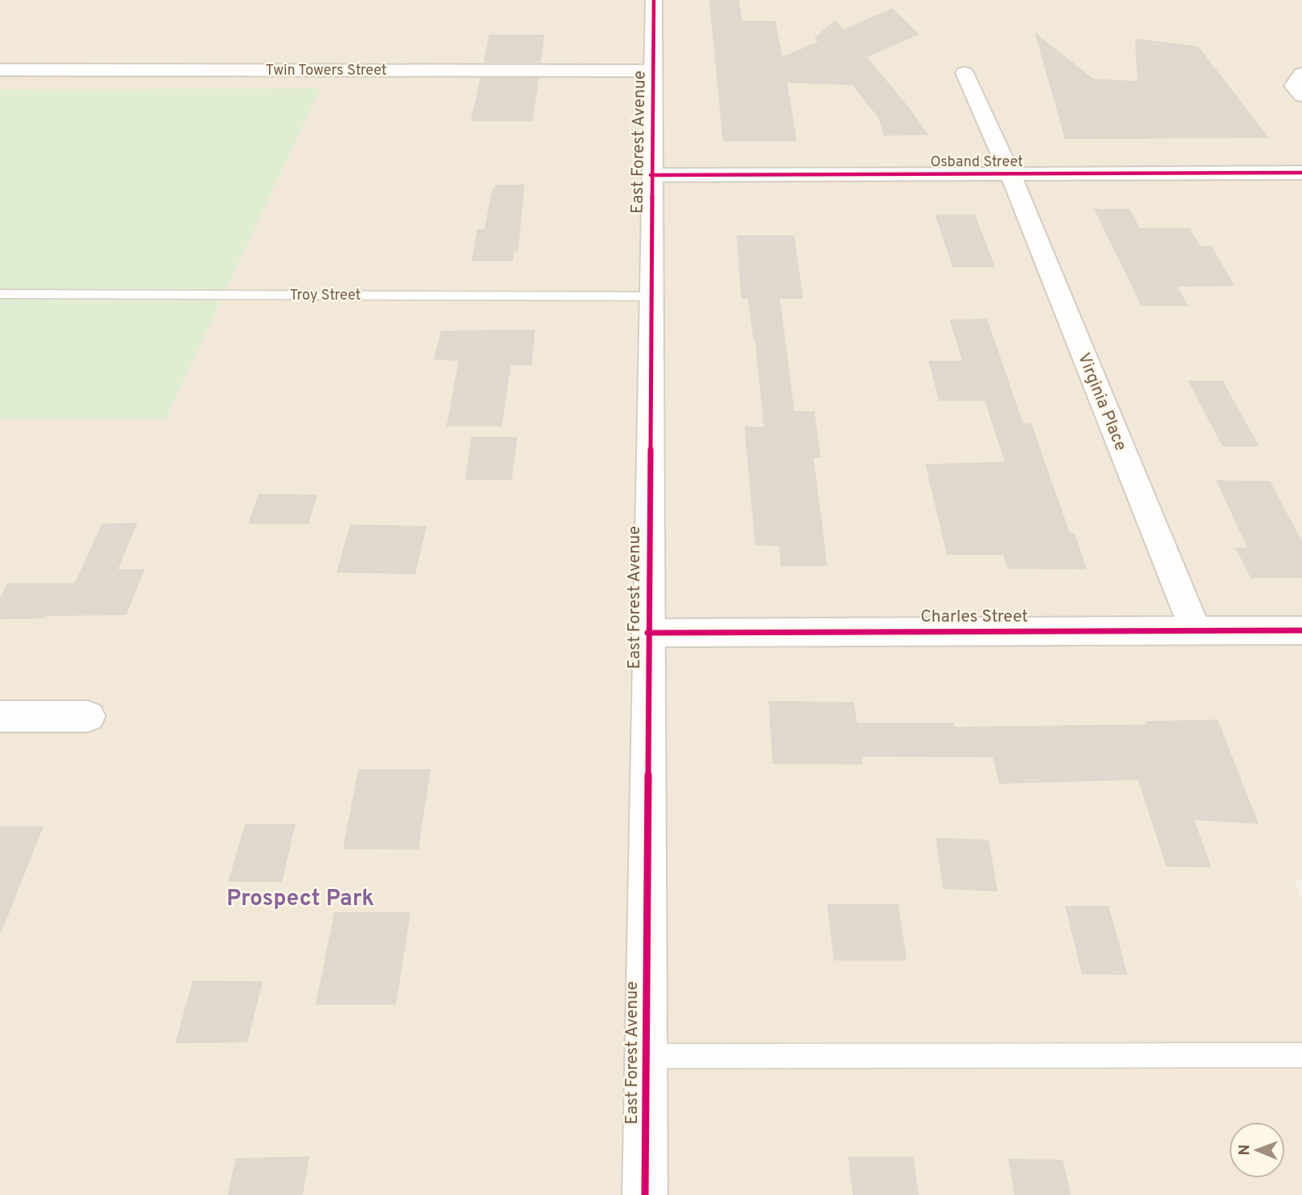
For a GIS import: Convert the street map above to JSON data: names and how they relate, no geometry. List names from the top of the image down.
{
  "streets": {
    "street": [
      "Twin Towers Street",
      "East Forest Avenue",
      "Osband Street",
      "Virginia Place",
      "Charles Street"
    ],
    "lane": ["Troy Street"]
  },
  "crossings": [
    ["Twin Towers Street", "East Forest Avenue"],
    ["East Forest Avenue", "Osband Street"],
    ["East Forest Avenue", "Troy Street"],
    ["East Forest Avenue", "Charles Street"],
    ["Osband Street", "Virginia Place"],
    ["Virginia Place", "Charles Street"]
  ],
  "districts": ["Prospect Park"],
  "north": "left"
}
